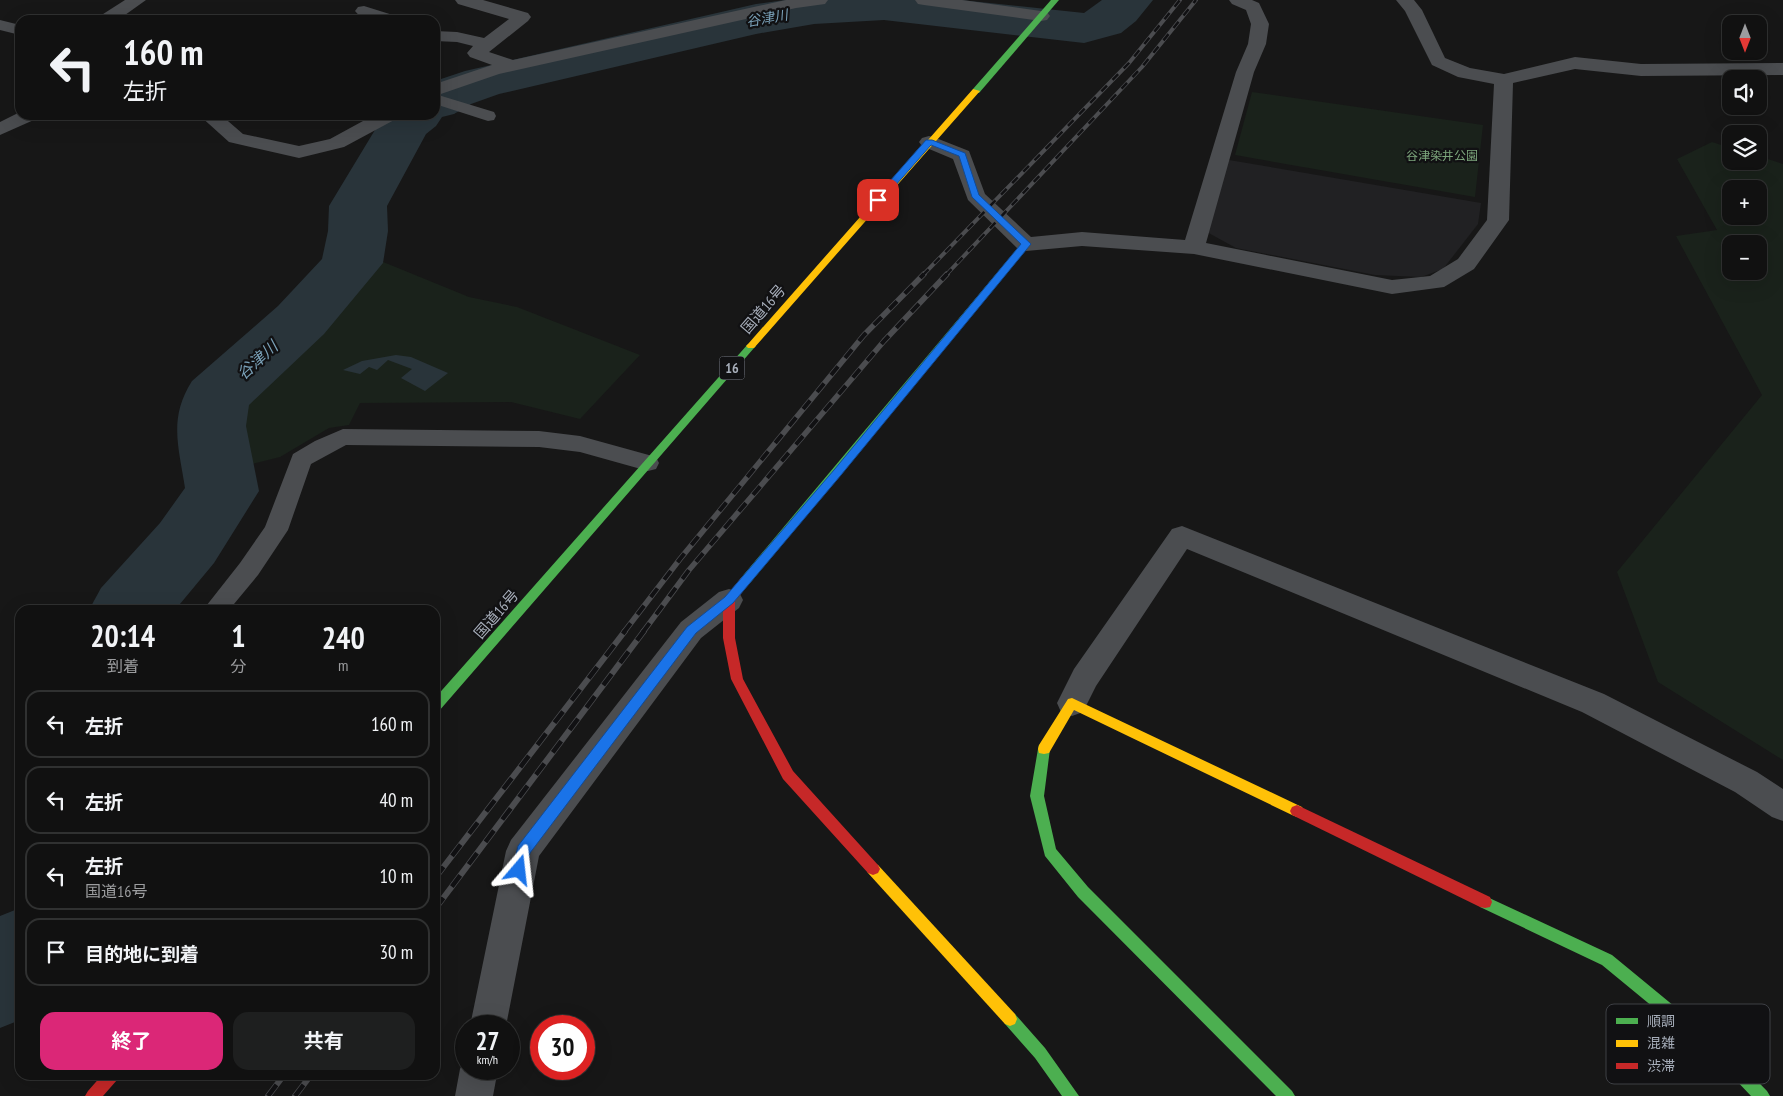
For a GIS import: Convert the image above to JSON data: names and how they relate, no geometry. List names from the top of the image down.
{
  "streets": {
    "main road": ["国道16号", "16"]
  },
  "water": ["谷津川"],
  "parks": ["谷津染井公園"],
  "legend": ["順調", "混雑", "渋滞"],
  "north": "bottom",
  "page": {
    "map_buttons": ["+", "−"],
    "turn": ["160 m", "左折"],
    "eta": [
      "20:14",
      "到着",
      "1",
      "分",
      "240",
      "m"
    ],
    "list": [
      {
        "name": "左折",
        "value": "160 m"
      },
      {
        "name": "左折",
        "value": "40 m"
      },
      {
        "name": "左折",
        "note": "国道16号",
        "value": "10 m"
      },
      {
        "name": "目的地に到着",
        "value": "30 m"
      }
    ],
    "buttons": ["終了", "共有"],
    "speed": "27 km/h",
    "limit": "30"
  }
}
